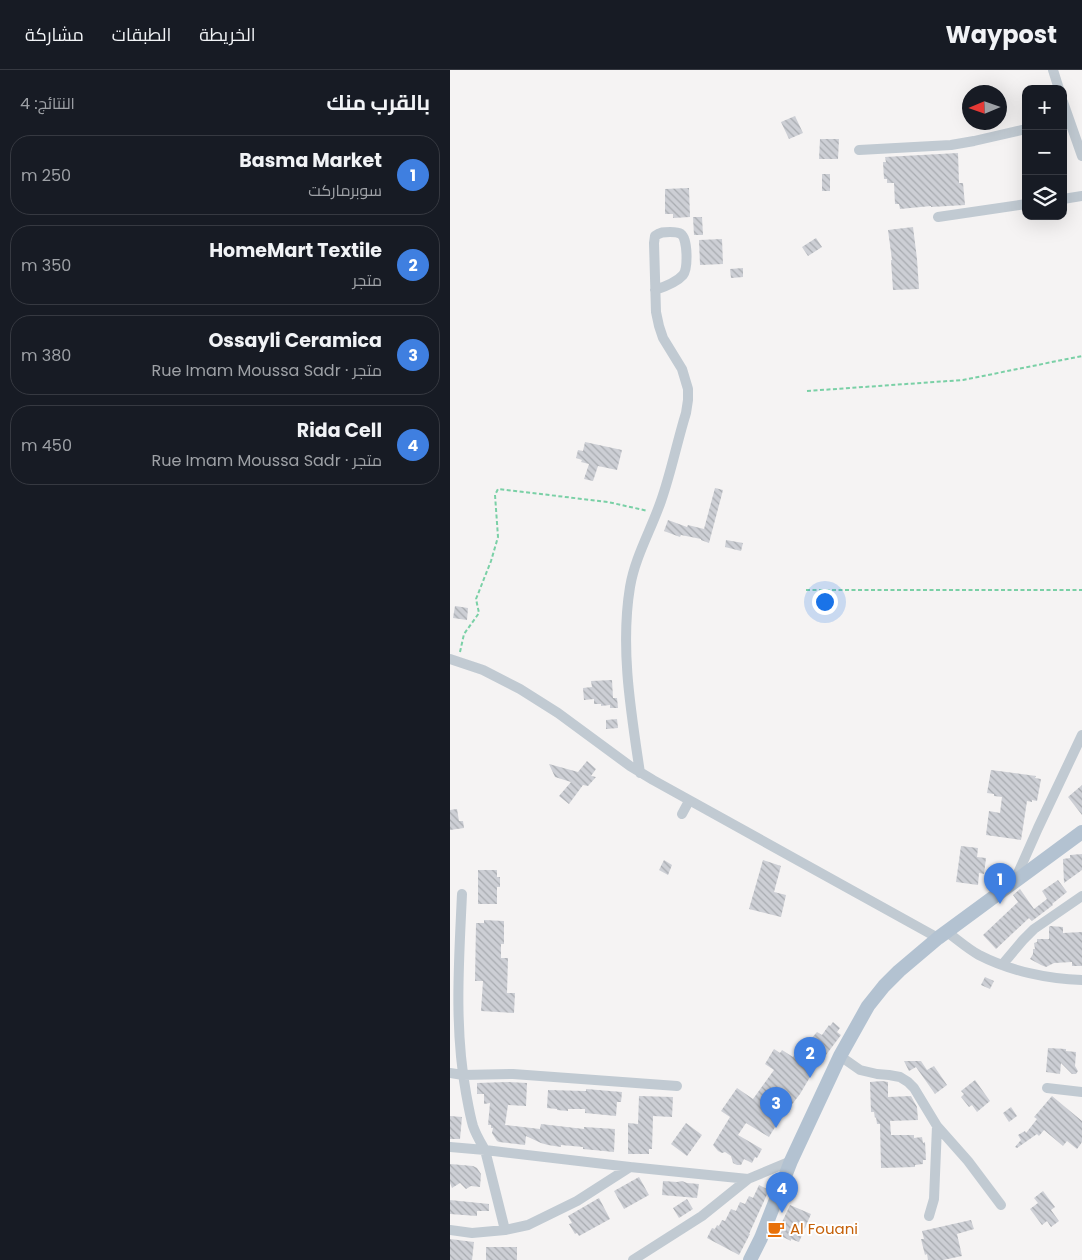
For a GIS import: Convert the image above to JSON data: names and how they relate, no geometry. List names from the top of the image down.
{
  "places": {
    "cafe": ["Al Fouani"]
  },
  "north": "left",
  "page": {
    "header": "Waypost",
    "nav": ["الخريطة", "الطبقات", "مشاركة"],
    "heading": ["بالقرب منك", "النتائج: 4"],
    "map_buttons": ["+", "−"],
    "list": [
      {
        "mark": "1",
        "name": "Basma Market",
        "note": "سوبرماركت",
        "value": "250 m"
      },
      {
        "mark": "2",
        "name": "HomeMart Textile",
        "note": "متجر",
        "value": "350 m"
      },
      {
        "mark": "3",
        "name": "Ossayli Ceramica",
        "note": "متجر · Rue Imam Moussa Sadr",
        "value": "380 m"
      },
      {
        "mark": "4",
        "name": "Rida Cell",
        "note": "متجر · Rue Imam Moussa Sadr",
        "value": "450 m"
      }
    ],
    "pins": [
      "1",
      "2",
      "3",
      "4"
    ]
  }
}
